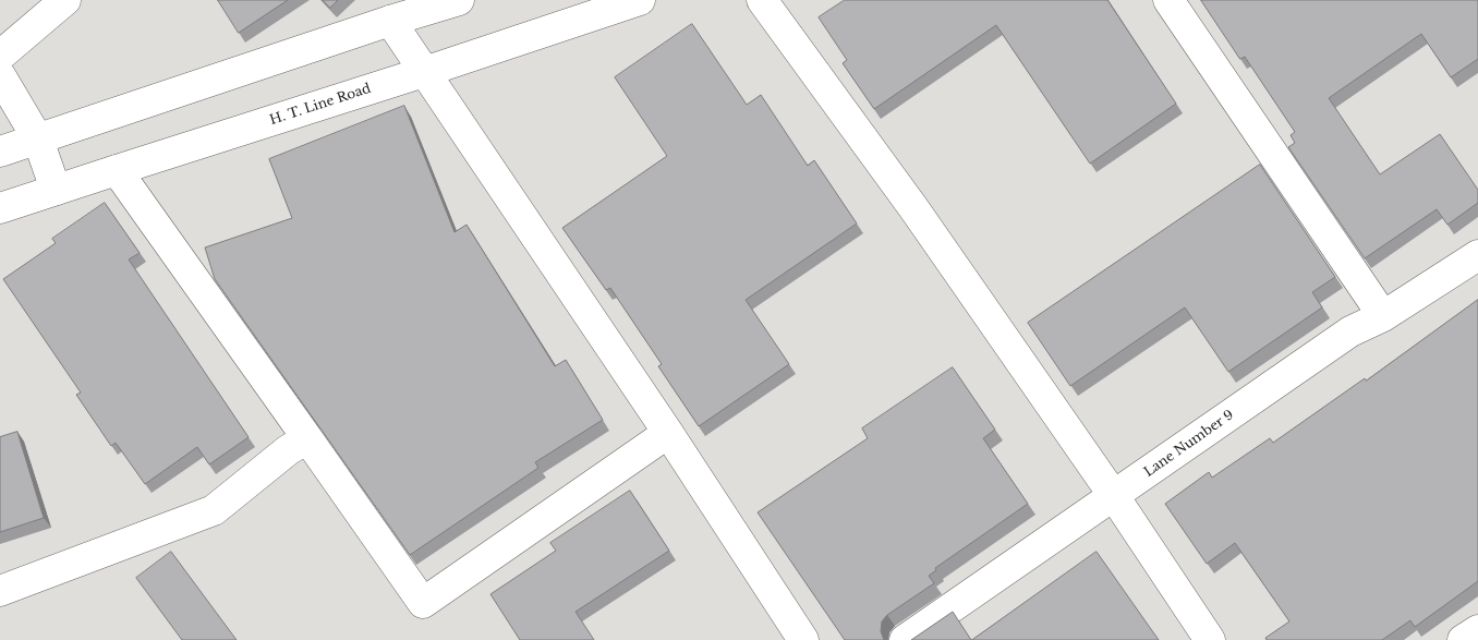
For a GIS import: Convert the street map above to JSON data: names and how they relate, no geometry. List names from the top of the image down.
{
  "streets": {
    "street": ["H. T. Line Road", "Lane Number 9"]
  }
}
